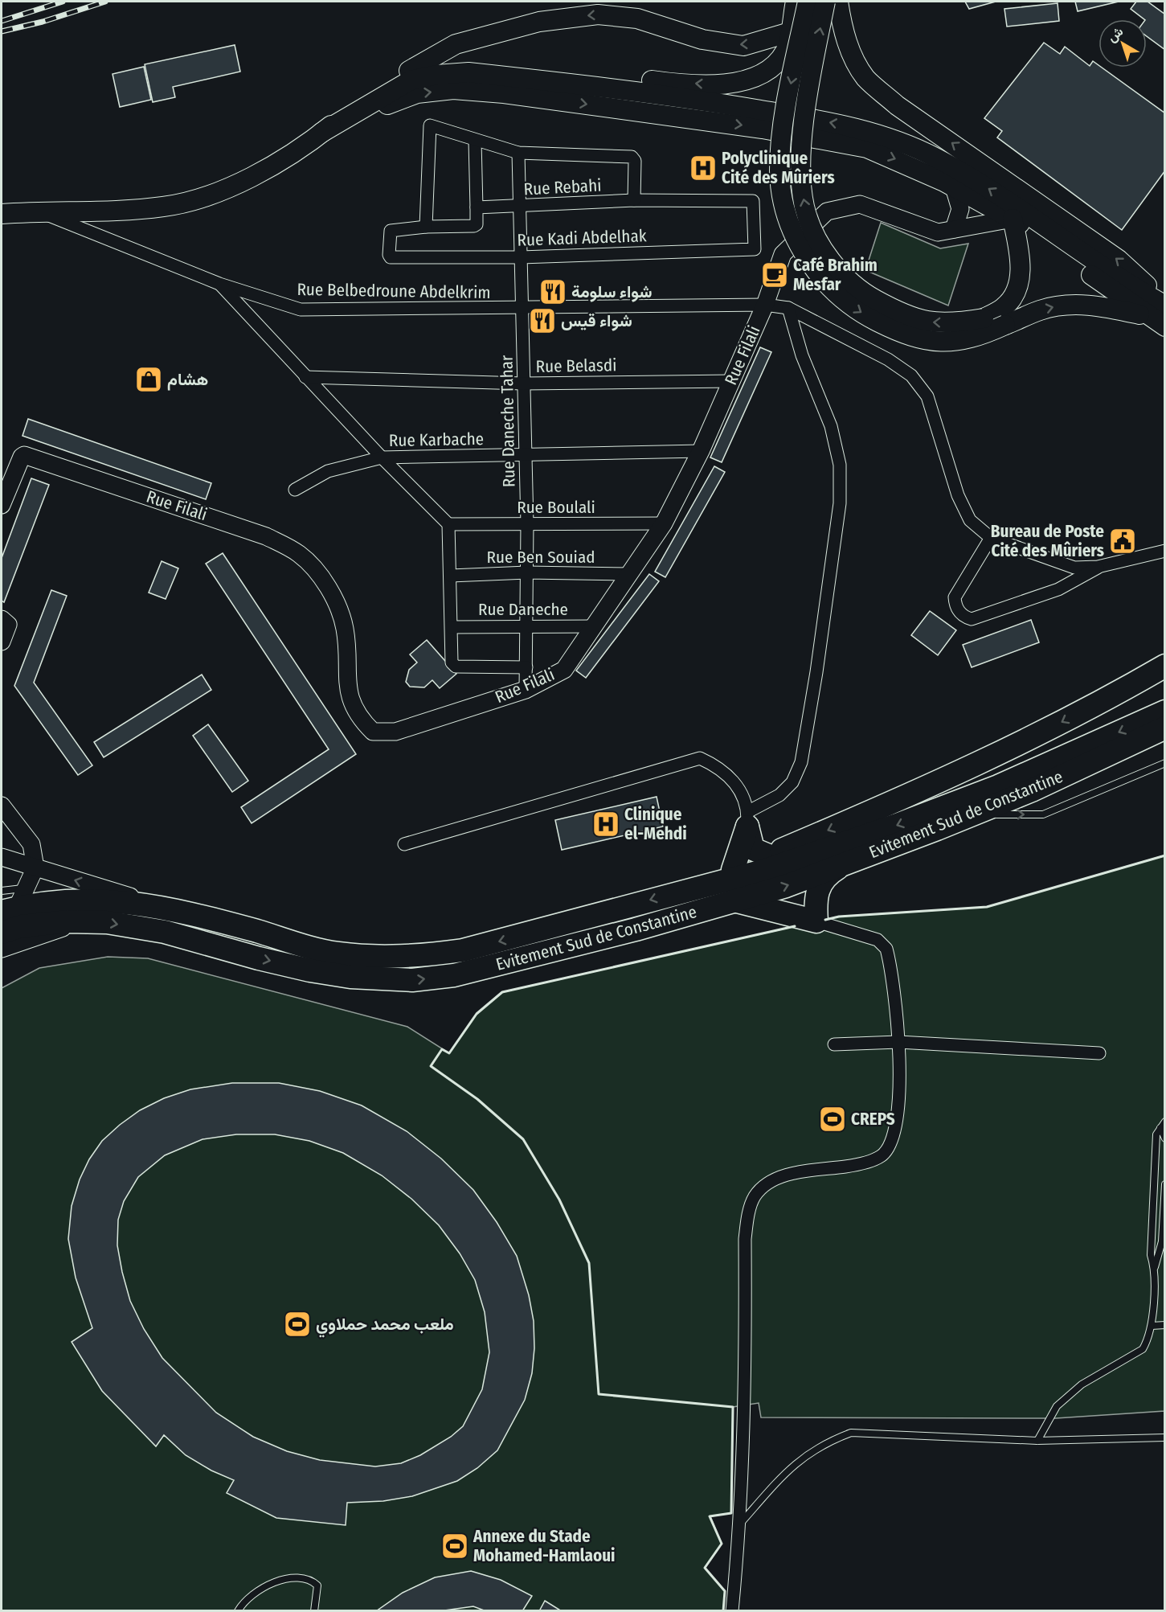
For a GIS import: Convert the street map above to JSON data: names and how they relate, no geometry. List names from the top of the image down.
{
  "streets": {
    "highway": ["Evitement Sud de Constantine"],
    "street": [
      "Rue Rebahi",
      "Rue Kadi Abdelhak",
      "Rue Belbedroune Abdelkrim",
      "Rue Filali",
      "Rue Belasdi",
      "Rue Daneche Tahar",
      "Rue Karbache",
      "Rue Boulali",
      "Rue Ben Souiad",
      "Rue Daneche"
    ]
  },
  "crossings": [
    ["Rue Rebahi", "Rue Kadi Abdelhak"],
    ["Rue Rebahi", "Rue Daneche Tahar"],
    ["Rue Kadi Abdelhak", "Rue Daneche Tahar"],
    ["Rue Belbedroune Abdelkrim", "Rue Filali"],
    ["Rue Belbedroune Abdelkrim", "Rue Daneche Tahar"],
    ["Rue Filali", "Rue Belasdi"],
    ["Rue Filali", "Rue Daneche Tahar"],
    ["Rue Filali", "Rue Karbache"],
    ["Rue Filali", "Rue Boulali"],
    ["Rue Filali", "Rue Ben Souiad"],
    ["Rue Filali", "Rue Daneche"],
    ["Rue Belasdi", "Rue Daneche Tahar"],
    ["Rue Daneche Tahar", "Rue Karbache"],
    ["Rue Daneche Tahar", "Rue Boulali"],
    ["Rue Daneche Tahar", "Rue Ben Souiad"],
    ["Rue Daneche Tahar", "Rue Daneche"]
  ],
  "places": {
    "hospital": ["Polyclinique Cité des Mûriers", "Clinique el-Mehdi"],
    "cafe": ["Café Brahim Mesfar"],
    "restaurant": ["شواء سلومة", "شواء قيس"],
    "shop": ["هشام"],
    "public building": ["Bureau de Poste Cité des Mûriers"],
    "sports": ["CREPS", "ملعب محمد حملاوي", "Annexe du Stade Mohamed-Hamlaoui"]
  },
  "north": "top left"
}
